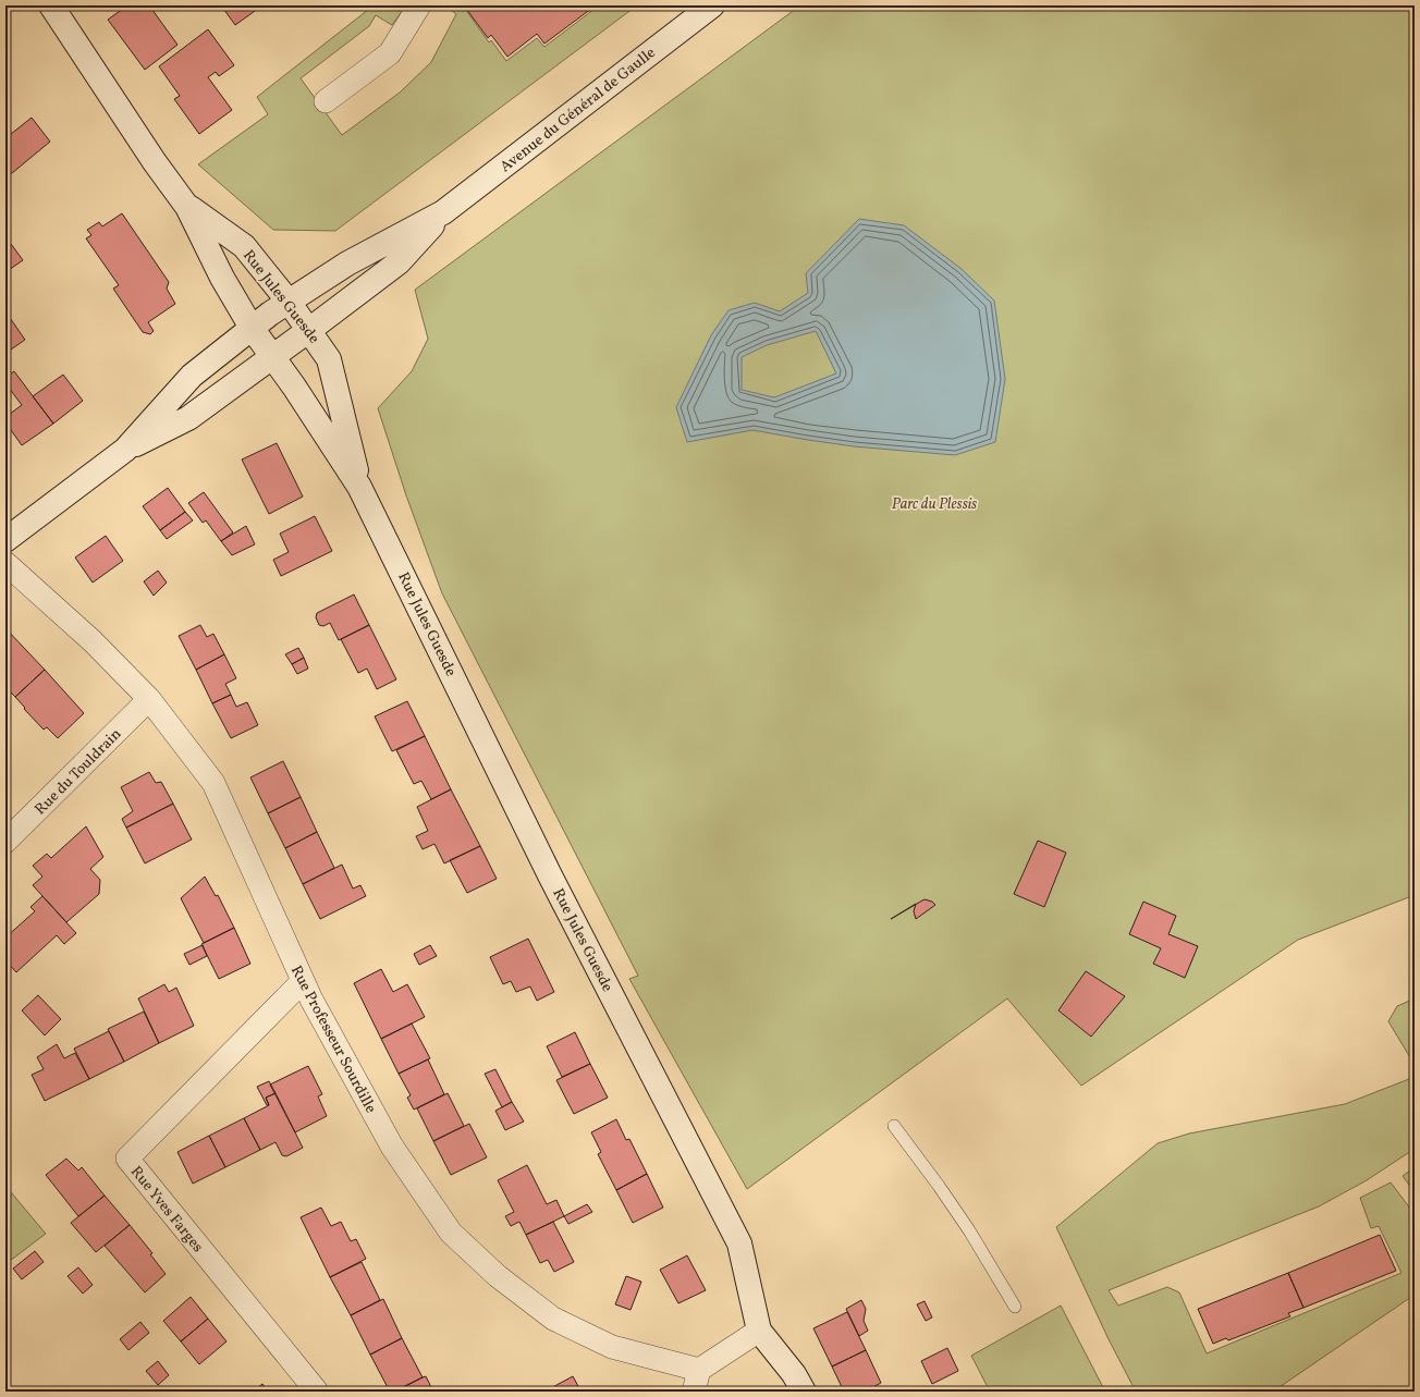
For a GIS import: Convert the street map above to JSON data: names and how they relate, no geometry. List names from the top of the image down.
{
  "streets": {
    "street": [
      "Avenue du Général de Gaulle",
      "Rue Jules Guesde",
      "Rue du Touldrain",
      "Rue Professeur Sourdille",
      "Rue Yves Farges"
    ]
  },
  "crossings": [
    ["Avenue du Général de Gaulle", "Rue Jules Guesde"],
    ["Rue du Touldrain", "Rue Professeur Sourdille"],
    ["Rue Professeur Sourdille", "Rue Yves Farges"]
  ],
  "parks": ["Parc du Plessis"]
}
